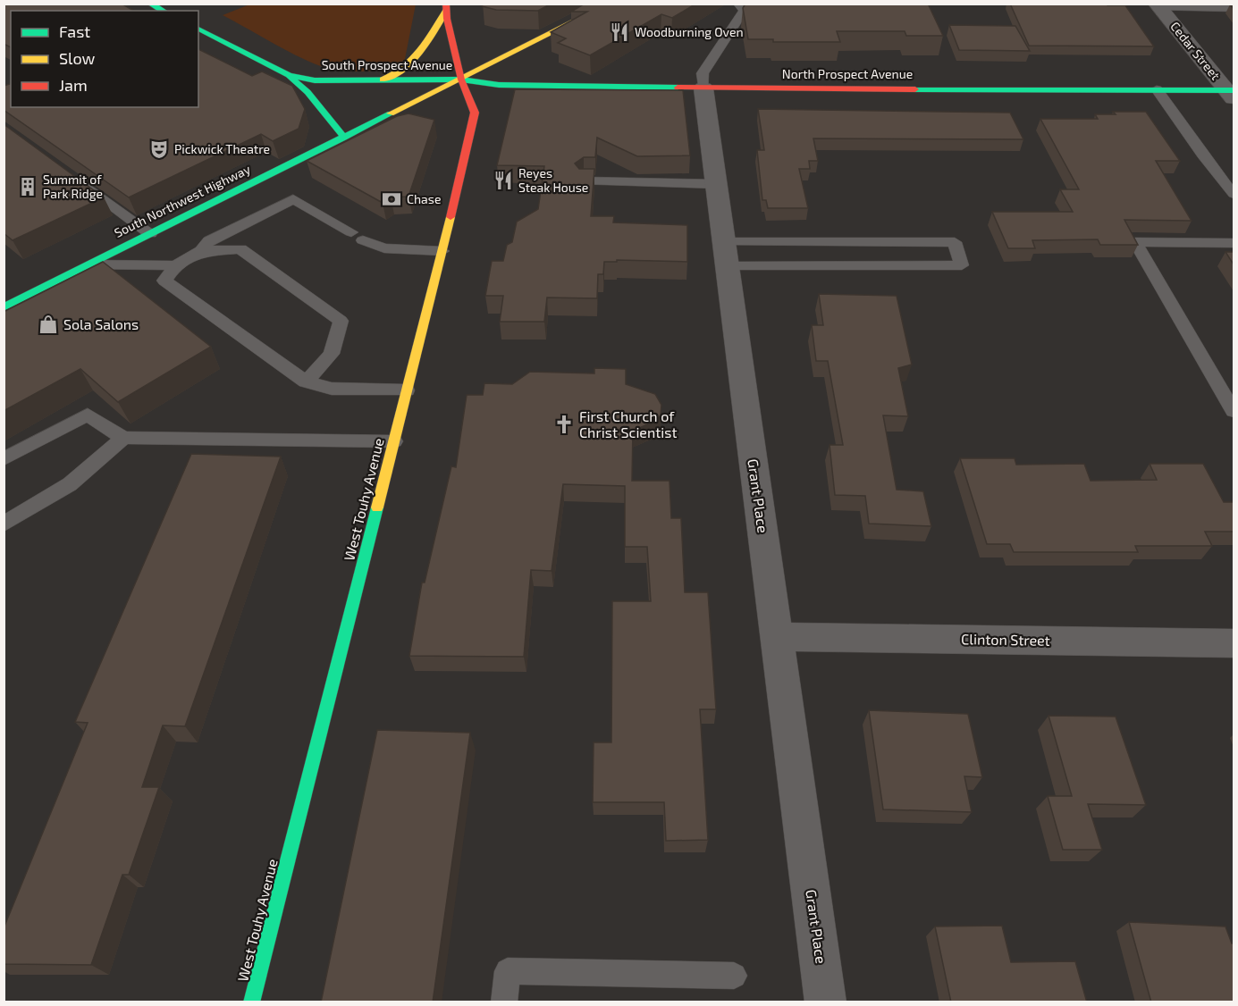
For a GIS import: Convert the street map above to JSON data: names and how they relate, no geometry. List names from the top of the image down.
{
  "streets": {
    "main road": [
      "South Prospect Avenue",
      "North Prospect Avenue",
      "South Northwest Highway",
      "West Touhy Avenue"
    ],
    "street": ["Cedar Street", "Grant Place", "Clinton Street"]
  },
  "crossings": [
    ["Cedar Street", "North Prospect Avenue"],
    ["South Prospect Avenue", "North Prospect Avenue"],
    ["South Prospect Avenue", "South Northwest Highway"],
    ["South Prospect Avenue", "West Touhy Avenue"],
    ["North Prospect Avenue", "South Northwest Highway"],
    ["North Prospect Avenue", "Grant Place"],
    ["North Prospect Avenue", "West Touhy Avenue"],
    ["South Northwest Highway", "West Touhy Avenue"],
    ["Grant Place", "Clinton Street"]
  ],
  "places": {
    "restaurant": ["Woodburning Oven", "Reyes Steak House"],
    "theatre": ["Pickwick Theatre"],
    "building": ["Summit of Park Ridge"],
    "bank": ["Chase"],
    "shop": ["Sola Salons"],
    "church": ["First Church of Christ Scientist"]
  },
  "legend": ["Fast", "Slow", "Jam"]
}
